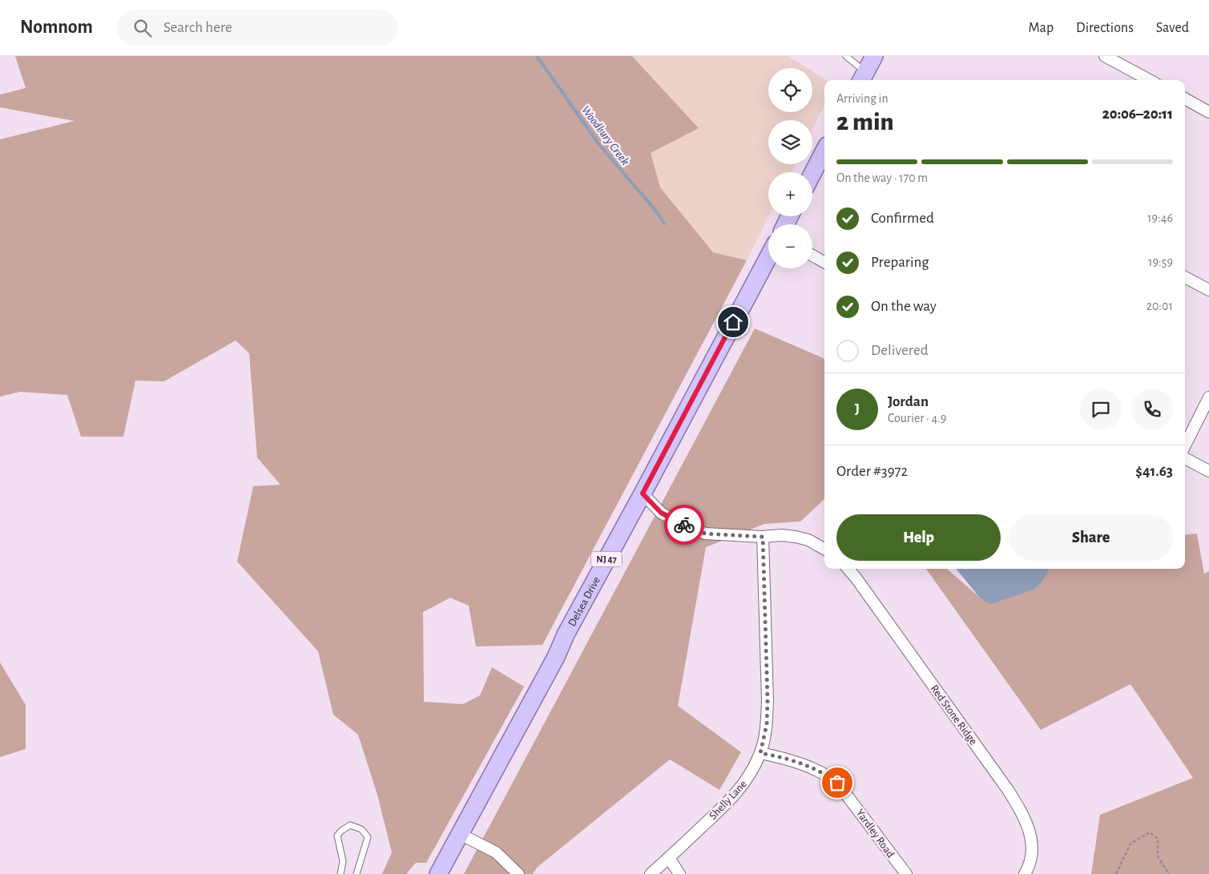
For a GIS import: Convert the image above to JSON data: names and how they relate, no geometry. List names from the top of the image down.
{
  "streets": {
    "main road": ["NJ 47", "Delsea Drive"],
    "street": ["Red Stone Ridge", "Shelly Lane", "Yardley Road"]
  },
  "crossings": [
    ["Shelly Lane", "Yardley Road"]
  ],
  "water": ["Woodbury Creek"],
  "page": {
    "header": "Nomnom",
    "search": "Search here",
    "nav": ["Map", "Directions", "Saved"],
    "map_buttons": ["+", "−"],
    "heading": ["2 min", "Arriving in", "20:06–20:11"],
    "panel": [
      "Jordan",
      "Courier · 4.9",
      "Order #3972",
      "$41.63"
    ],
    "bar": "On the way · 170 m",
    "list": [
      ["Confirmed", "19:46"],
      ["Preparing", "19:59"],
      ["On the way", "20:01"],
      "Delivered"
    ],
    "round": "J",
    "buttons": ["Help", "Share"]
  }
}
